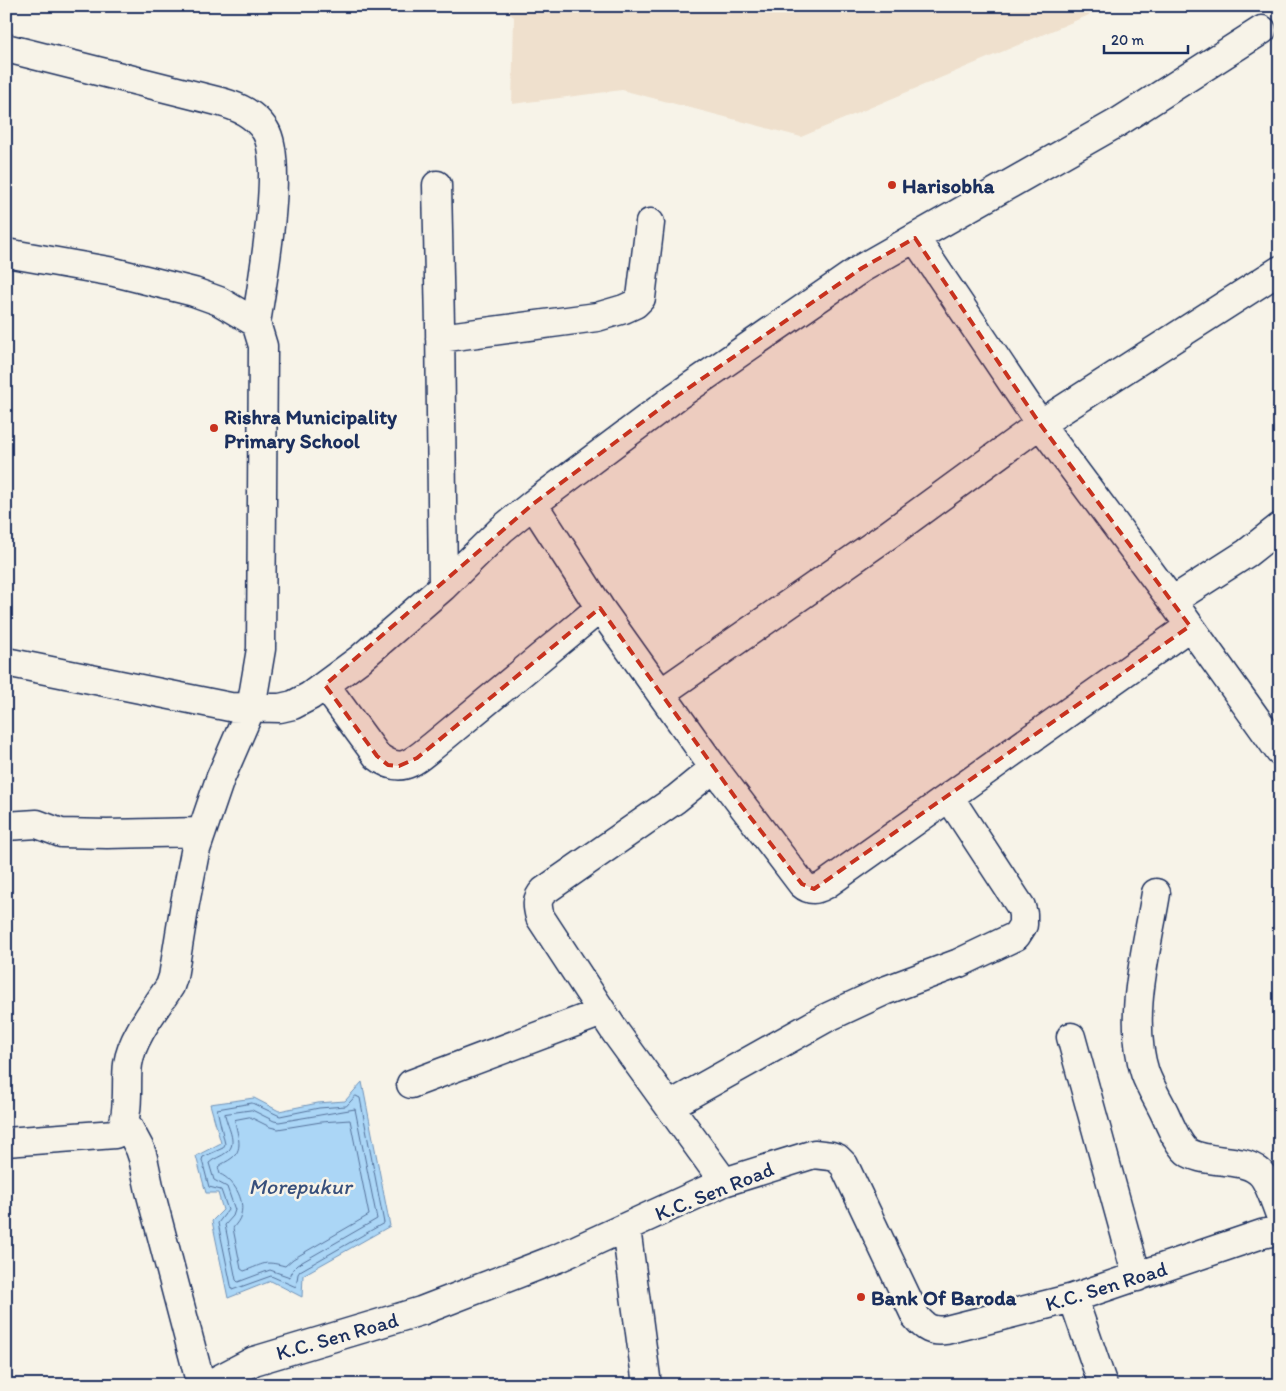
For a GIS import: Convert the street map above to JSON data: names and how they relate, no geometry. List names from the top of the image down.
{
  "streets": {
    "street": ["K.C. Sen Road"]
  },
  "water": ["Morepukur"],
  "places": ["Harisobha", "Rishra Municipality Primary School", "Bank Of Baroda"],
  "scale_bar": "20 m"
}
